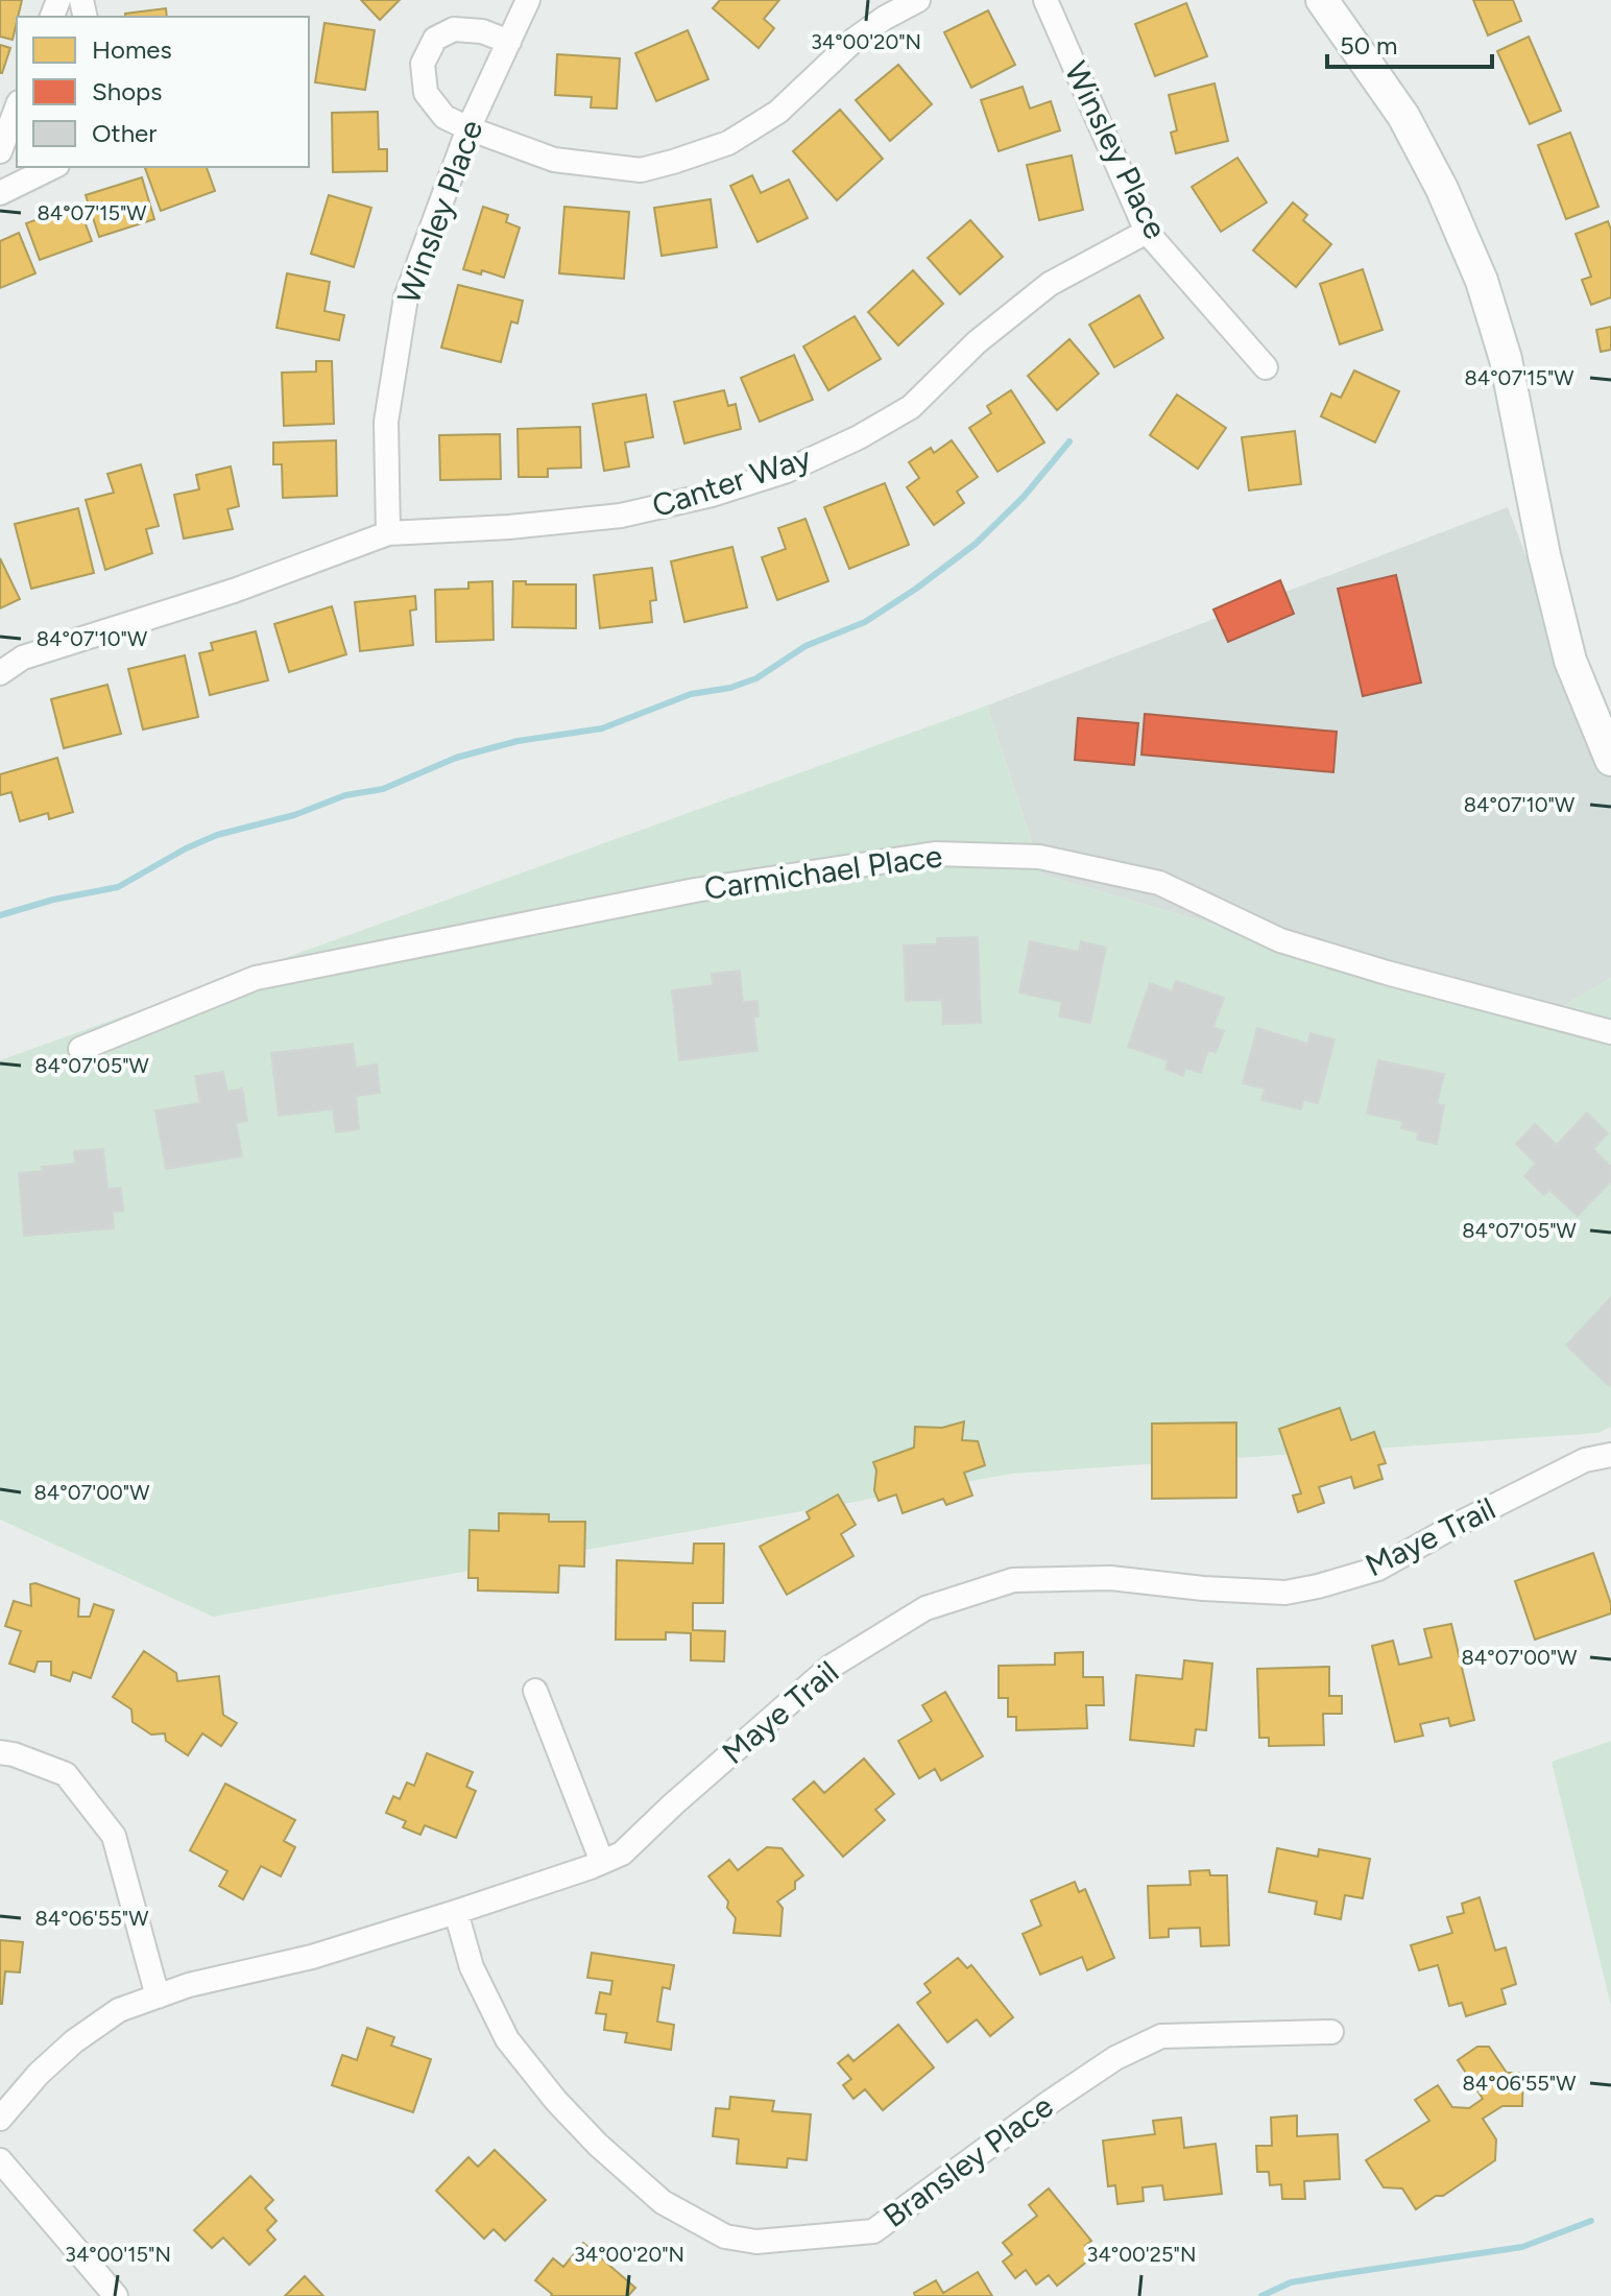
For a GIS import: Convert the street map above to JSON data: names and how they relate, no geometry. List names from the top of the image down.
{
  "streets": {
    "street": [
      "Winsley Place",
      "Canter Way",
      "Carmichael Place",
      "Maye Trail",
      "Bransley Place"
    ]
  },
  "crossings": [
    ["Winsley Place", "Canter Way"],
    ["Maye Trail", "Bransley Place"]
  ],
  "legend": ["Homes", "Shops", "Other"],
  "scale_bar": "50 m",
  "coordinates": [
    "34°00'20\"N",
    "84°07'15\"W",
    "84°07'10\"W",
    "84°07'05\"W",
    "84°07'00\"W",
    "84°06'55\"W",
    "34°00'15\"N",
    "34°00'25\"N"
  ]
}
